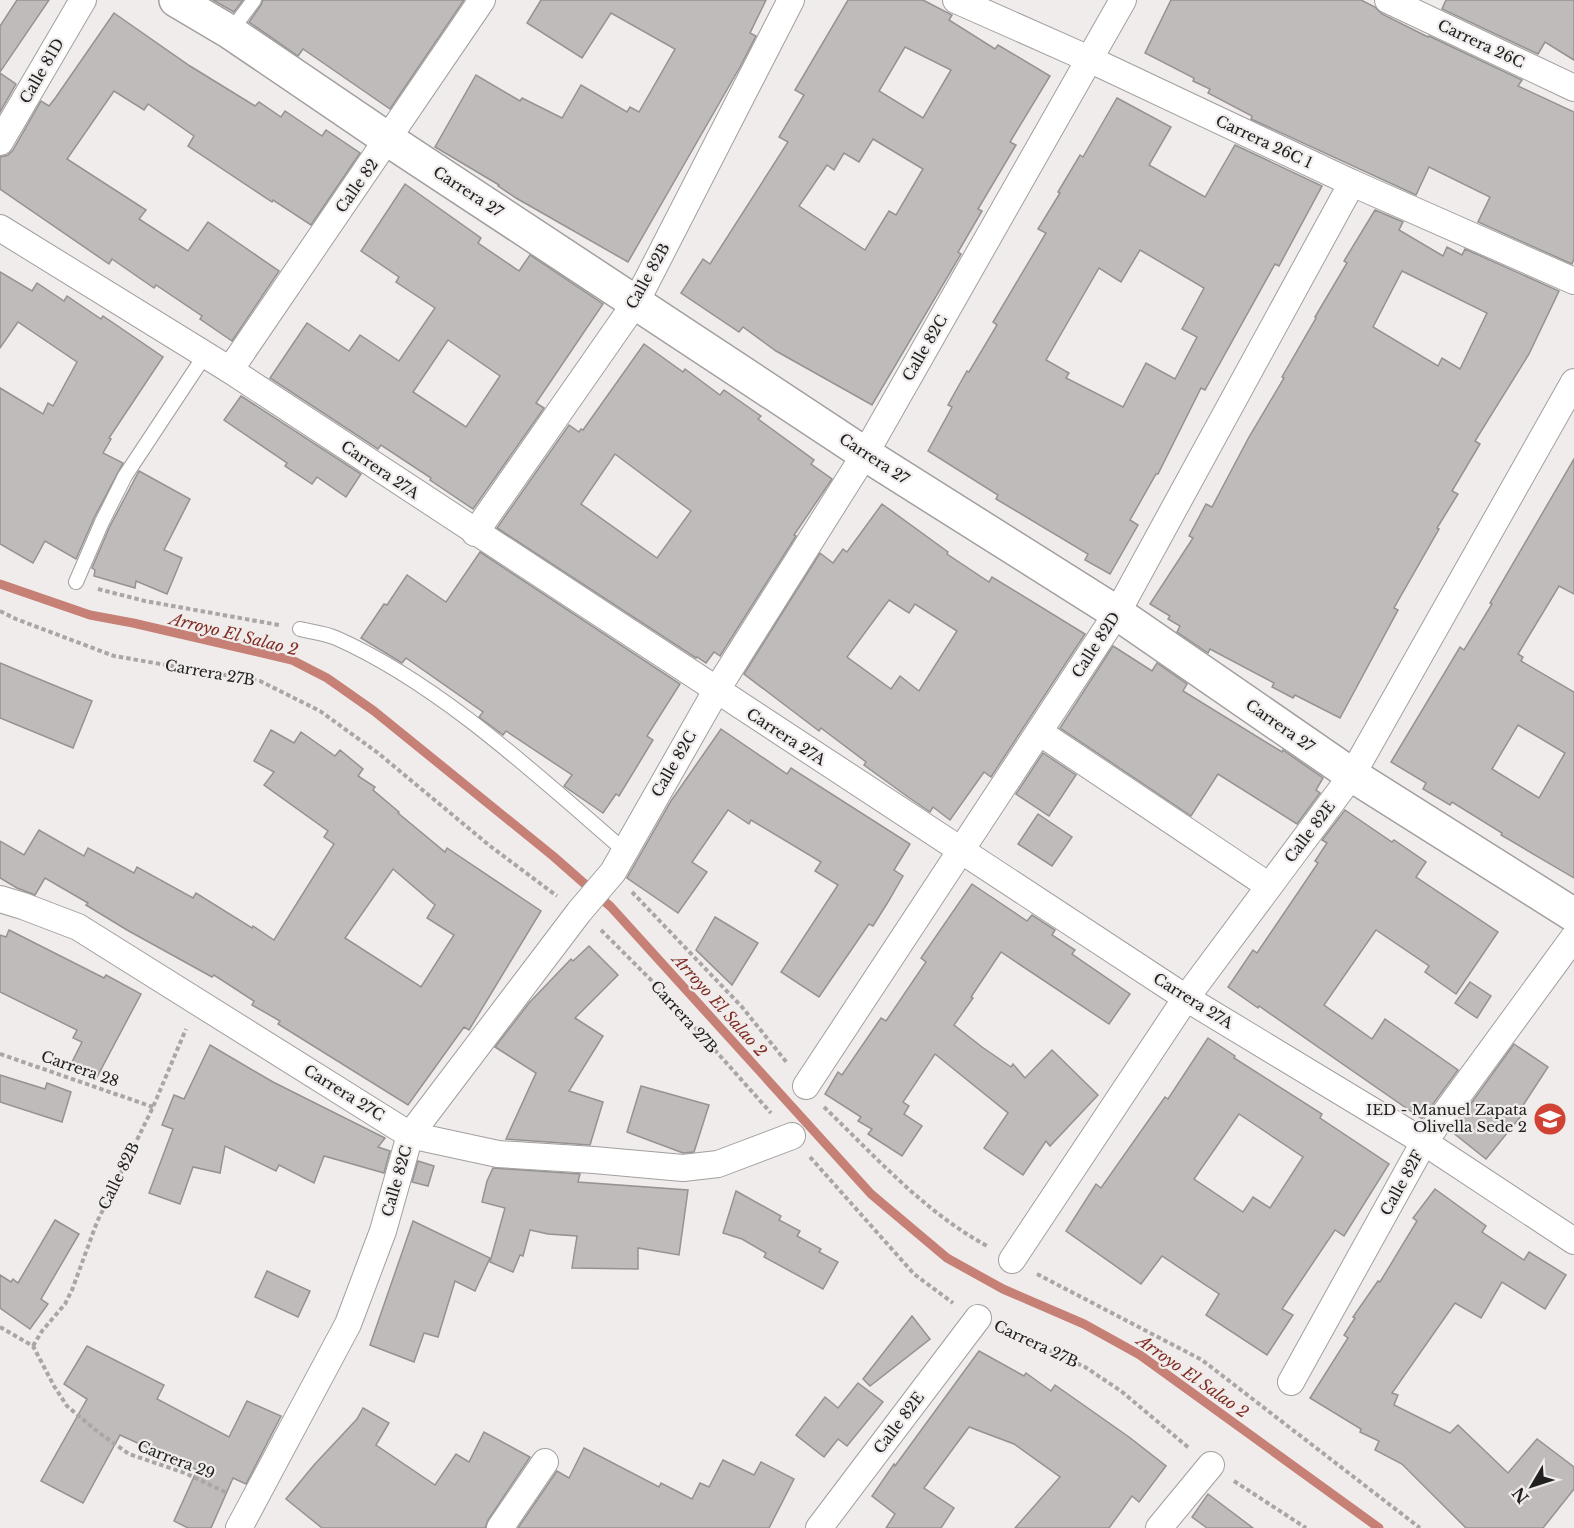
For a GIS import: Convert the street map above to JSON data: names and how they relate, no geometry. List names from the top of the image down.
{
  "streets": {
    "street": [
      "Carrera 26C",
      "Calle 81D",
      "Carrera 26C 1",
      "Calle 82",
      "Carrera 27",
      "Calle 82B",
      "Calle 82C",
      "Carrera 27A",
      "Calle 82D",
      "Calle 82E",
      "Carrera 27C",
      "Calle 82F"
    ],
    "path": ["Carrera 27B", "Carrera 28", "Carrera 29"]
  },
  "crossings": [
    ["Carrera 26C 1", "Calle 82C"],
    ["Carrera 26C 1", "Calle 82D"],
    ["Calle 82", "Carrera 27"],
    ["Calle 82", "Carrera 27A"],
    ["Carrera 27", "Calle 82B"],
    ["Carrera 27", "Calle 82C"],
    ["Carrera 27", "Calle 82D"],
    ["Carrera 27", "Calle 82E"],
    ["Calle 82B", "Carrera 27A"],
    ["Calle 82B", "Carrera 28"],
    ["Calle 82B", "Carrera 27C"],
    ["Calle 82B", "Carrera 29"],
    ["Calle 82C", "Carrera 27A"],
    ["Calle 82C", "Carrera 27B"],
    ["Calle 82C", "Carrera 27C"],
    ["Calle 82C", "Carrera 29"],
    ["Carrera 27A", "Calle 82D"],
    ["Carrera 27A", "Calle 82E"],
    ["Carrera 27A", "Calle 82F"],
    ["Carrera 27B", "Calle 82E"],
    ["Carrera 27B", "Carrera 27C"]
  ],
  "water": ["Arroyo El Salao 2"],
  "places": {
    "school or university": ["IED - Manuel Zapata Olivella Sede 2"]
  },
  "north": "bottom left"
}
